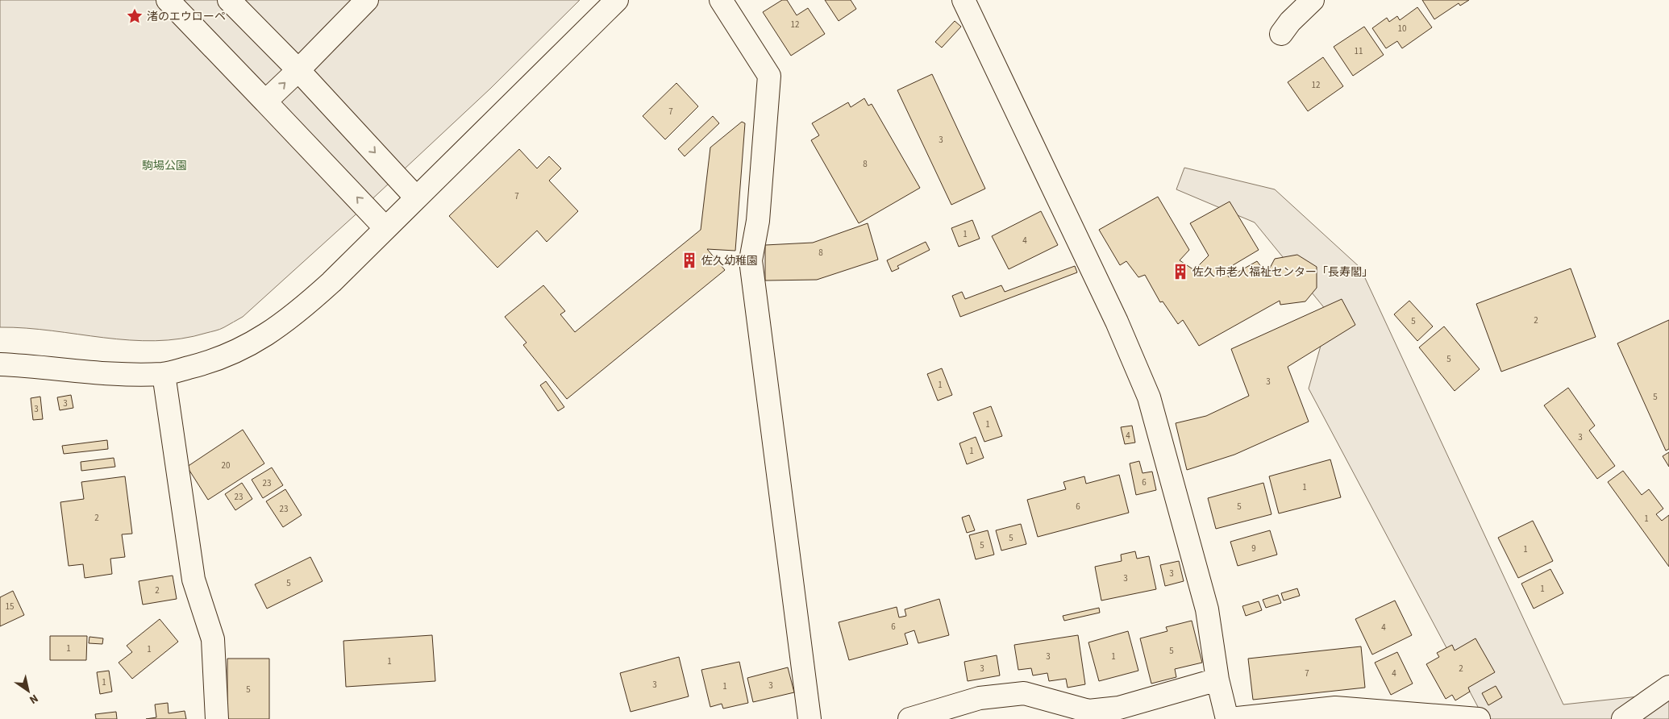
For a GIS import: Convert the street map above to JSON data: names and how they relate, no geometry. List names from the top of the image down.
{
  "parks": ["駒場公園"],
  "places": {
    "place": ["渚のエウローペ"],
    "building": ["佐久幼稚園", "佐久市老人福祉センター「長寿閣」"]
  },
  "house_numbers": [
    "12",
    "10",
    "11",
    "12",
    "7",
    "3",
    "8",
    "7",
    "1",
    "4",
    "8",
    "2",
    "5",
    "5",
    "3",
    "1",
    "5",
    "3",
    "3",
    "1",
    "4",
    "3",
    "1",
    "20",
    "6",
    "23",
    "1",
    "23",
    "6",
    "5",
    "23",
    "2",
    "1",
    "5",
    "5",
    "9",
    "1",
    "3",
    "3",
    "5",
    "1",
    "2",
    "15",
    "6",
    "4",
    "1",
    "1",
    "5",
    "3",
    "1",
    "1",
    "3",
    "2",
    "7",
    "4",
    "1",
    "3",
    "3",
    "1",
    "5"
  ],
  "north": "bottom right"
}
